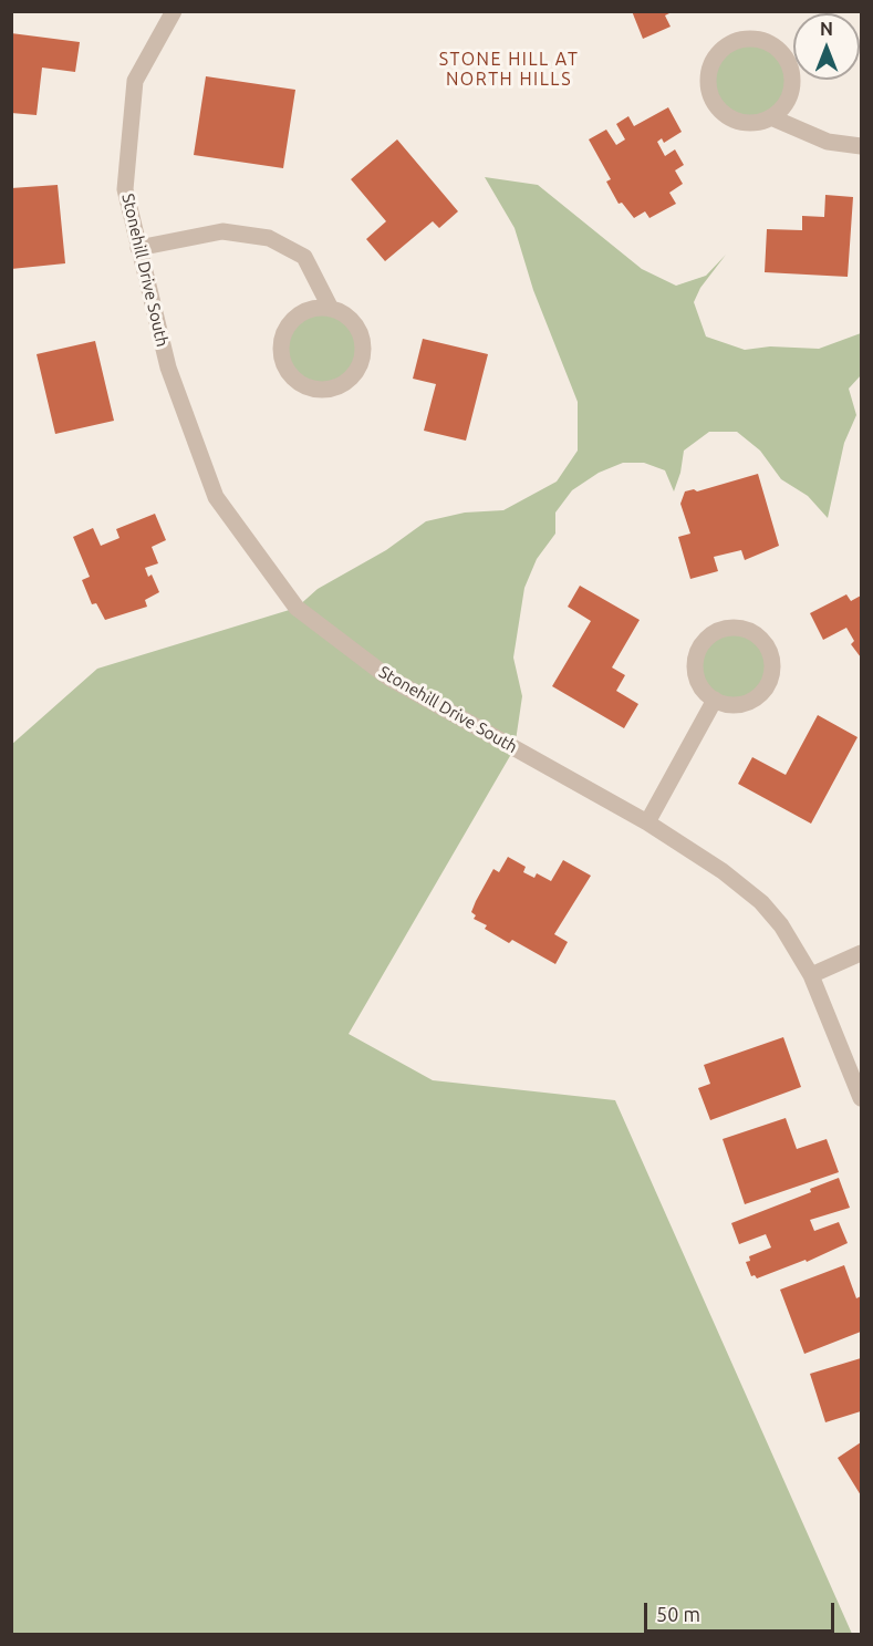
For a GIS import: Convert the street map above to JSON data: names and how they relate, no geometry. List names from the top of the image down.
{
  "streets": {
    "street": ["Stonehill Drive South"]
  },
  "districts": ["STONE HILL AT NORTH HILLS"],
  "scale_bar": "50 m",
  "north": "top"
}
